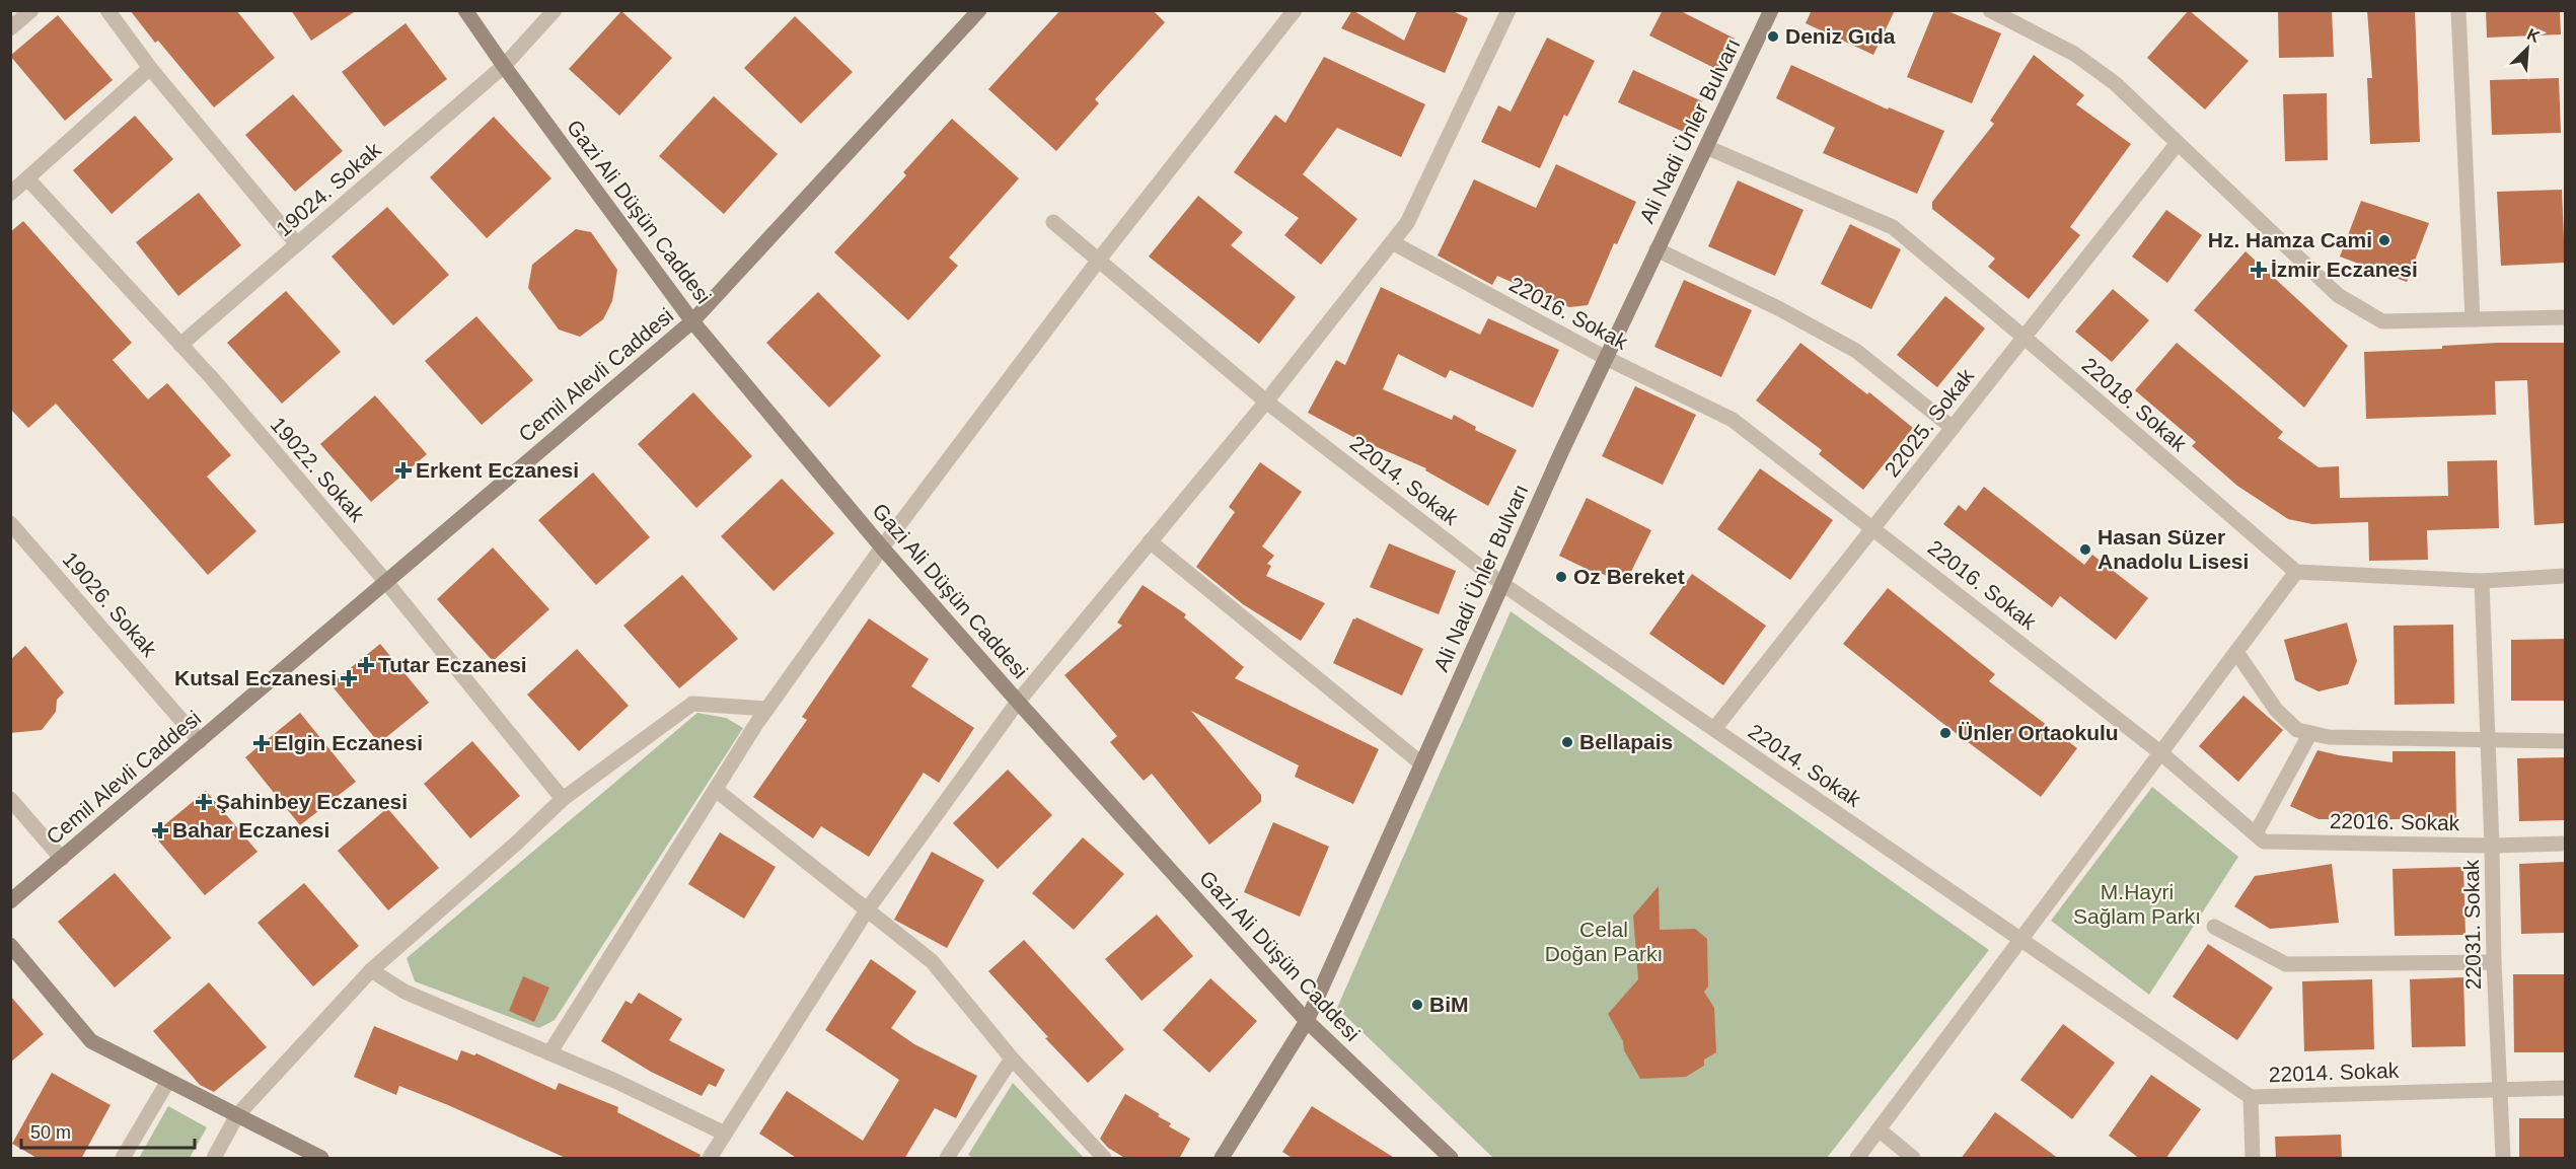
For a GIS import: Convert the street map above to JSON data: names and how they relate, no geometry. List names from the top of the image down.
{
  "streets": {
    "street": [
      "Ali Nadi Ünler Bulvarı",
      "19024. Sokak",
      "Gazi Ali Düşün Caddesi",
      "22016. Sokak",
      "Cemil Alevli Caddesi",
      "22018. Sokak",
      "22025. Sokak",
      "19022. Sokak",
      "22014. Sokak",
      "19026. Sokak",
      "22031. Sokak"
    ]
  },
  "crossings": [
    ["Ali Nadi Ünler Bulvarı", "Gazi Ali Düşün Caddesi"],
    ["Ali Nadi Ünler Bulvarı", "22016. Sokak"],
    ["Ali Nadi Ünler Bulvarı", "22018. Sokak"],
    ["Ali Nadi Ünler Bulvarı", "22014. Sokak"],
    ["19024. Sokak", "Gazi Ali Düşün Caddesi"],
    ["19024. Sokak", "19022. Sokak"],
    ["Gazi Ali Düşün Caddesi", "Cemil Alevli Caddesi"],
    ["22016. Sokak", "22025. Sokak"],
    ["22016. Sokak", "22031. Sokak"],
    ["Cemil Alevli Caddesi", "19022. Sokak"],
    ["Cemil Alevli Caddesi", "19026. Sokak"],
    ["22018. Sokak", "22025. Sokak"],
    ["22025. Sokak", "22014. Sokak"],
    ["22014. Sokak", "22031. Sokak"]
  ],
  "parks": ["M.Hayri Sağlam Parkı", "Celal Doğan Parkı"],
  "places": {
    "other": [
      "Deniz Gıda",
      "Hz. Hamza Cami",
      "Hasan Süzer Anadolu Lisesi",
      "Oz Bereket",
      "Ünler Ortaokulu",
      "Bellapais",
      "BiM"
    ],
    "health": [
      "İzmir Eczanesi",
      "Erkent Eczanesi",
      "Tutar Eczanesi",
      "Kutsal Eczanesi",
      "Elgin Eczanesi",
      "Şahinbey Eczanesi",
      "Bahar Eczanesi"
    ]
  },
  "scale_bar": "50 m",
  "north": "top right"
}
